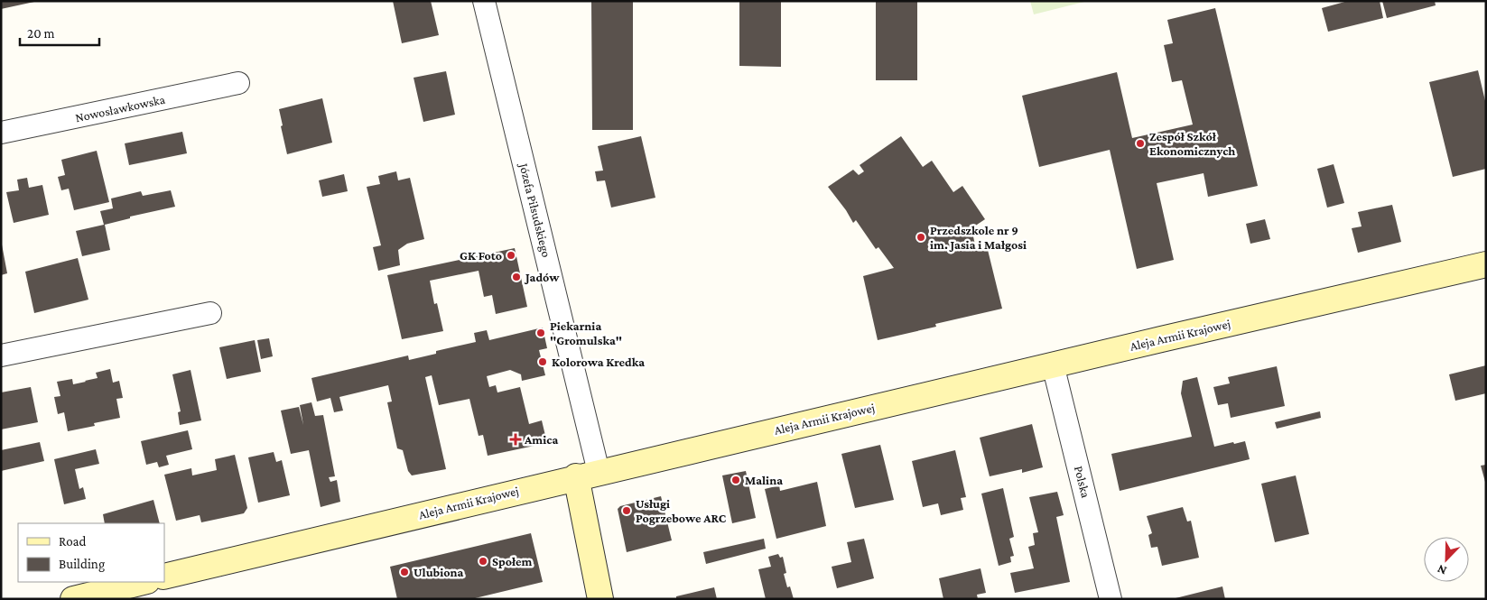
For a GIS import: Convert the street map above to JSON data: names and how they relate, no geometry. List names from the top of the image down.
{
  "streets": {
    "street": [
      "Nowosławkowska",
      "Józefa Piłsudskiego",
      "Aleja Armii Krajowej",
      "Polska"
    ]
  },
  "crossings": [
    ["Józefa Piłsudskiego", "Aleja Armii Krajowej"],
    ["Aleja Armii Krajowej", "Polska"]
  ],
  "places": {
    "other": [
      "Zespół Szkół Ekonomicznych",
      "Przedszkole nr 9 im. Jasia i Małgosi",
      "GK Foto",
      "Jadów",
      "Piekarnia \"Gromulska\"",
      "Kolorowa Kredka",
      "Malina",
      "Usługi Pogrzebowe ARC",
      "Społem",
      "Ulubiona"
    ],
    "health": ["Amica"]
  },
  "legend": ["Road", "Building"],
  "scale_bar": "20 m",
  "north": "bottom left"
}
